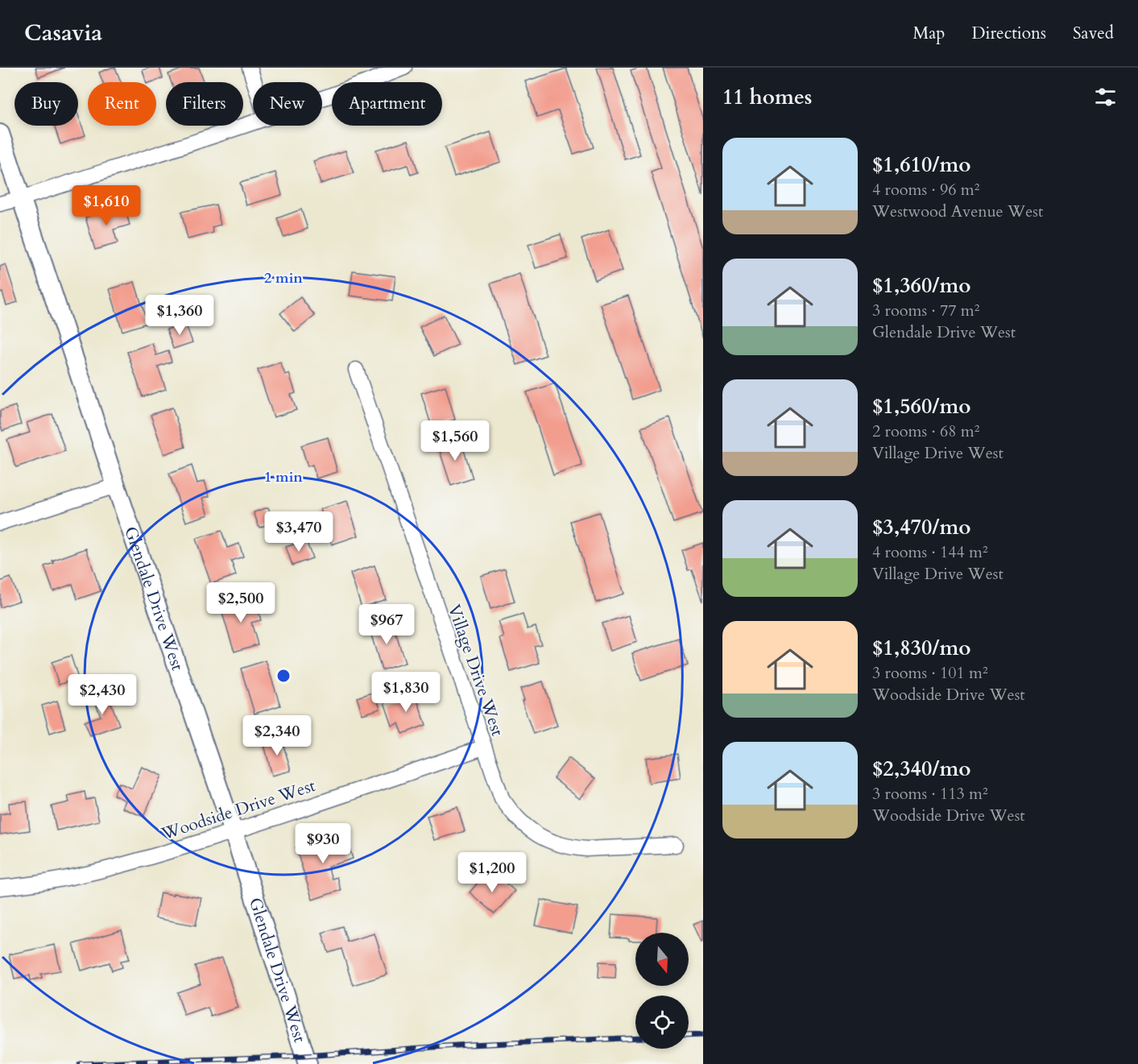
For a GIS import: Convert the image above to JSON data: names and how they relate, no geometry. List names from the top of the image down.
{
  "streets": {
    "street": ["Glendale Drive West", "Village Drive West", "Woodside Drive West"]
  },
  "crossings": [
    ["Glendale Drive West", "Woodside Drive West"],
    ["Village Drive West", "Woodside Drive West"]
  ],
  "north": "bottom",
  "page": {
    "header": "Casavia",
    "nav": ["Map", "Directions", "Saved"],
    "heading": "11 homes",
    "chip": [
      "Buy",
      "Rent",
      "Filters",
      "New",
      "Apartment"
    ],
    "list": [
      {
        "name": "$1,610/mo",
        "note": "4 rooms · 96 m² · Westwood Avenue West"
      },
      {
        "name": "$1,360/mo",
        "note": "3 rooms · 77 m² · Glendale Drive West"
      },
      {
        "name": "$1,560/mo",
        "note": "2 rooms · 68 m² · Village Drive West"
      },
      {
        "name": "$3,470/mo",
        "note": "4 rooms · 144 m² · Village Drive West"
      },
      {
        "name": "$1,830/mo",
        "note": "3 rooms · 101 m² · Woodside Drive West"
      },
      {
        "name": "$2,340/mo",
        "note": "3 rooms · 113 m² · Woodside Drive West"
      }
    ],
    "price": [
      "$1,610",
      "$1,360",
      "$1,560",
      "$3,470",
      "$2,500",
      "$967",
      "$1,830",
      "$2,430",
      "$2,340",
      "$930",
      "$1,200"
    ]
  },
  "rings": ["2 min", "1 min"]
}
